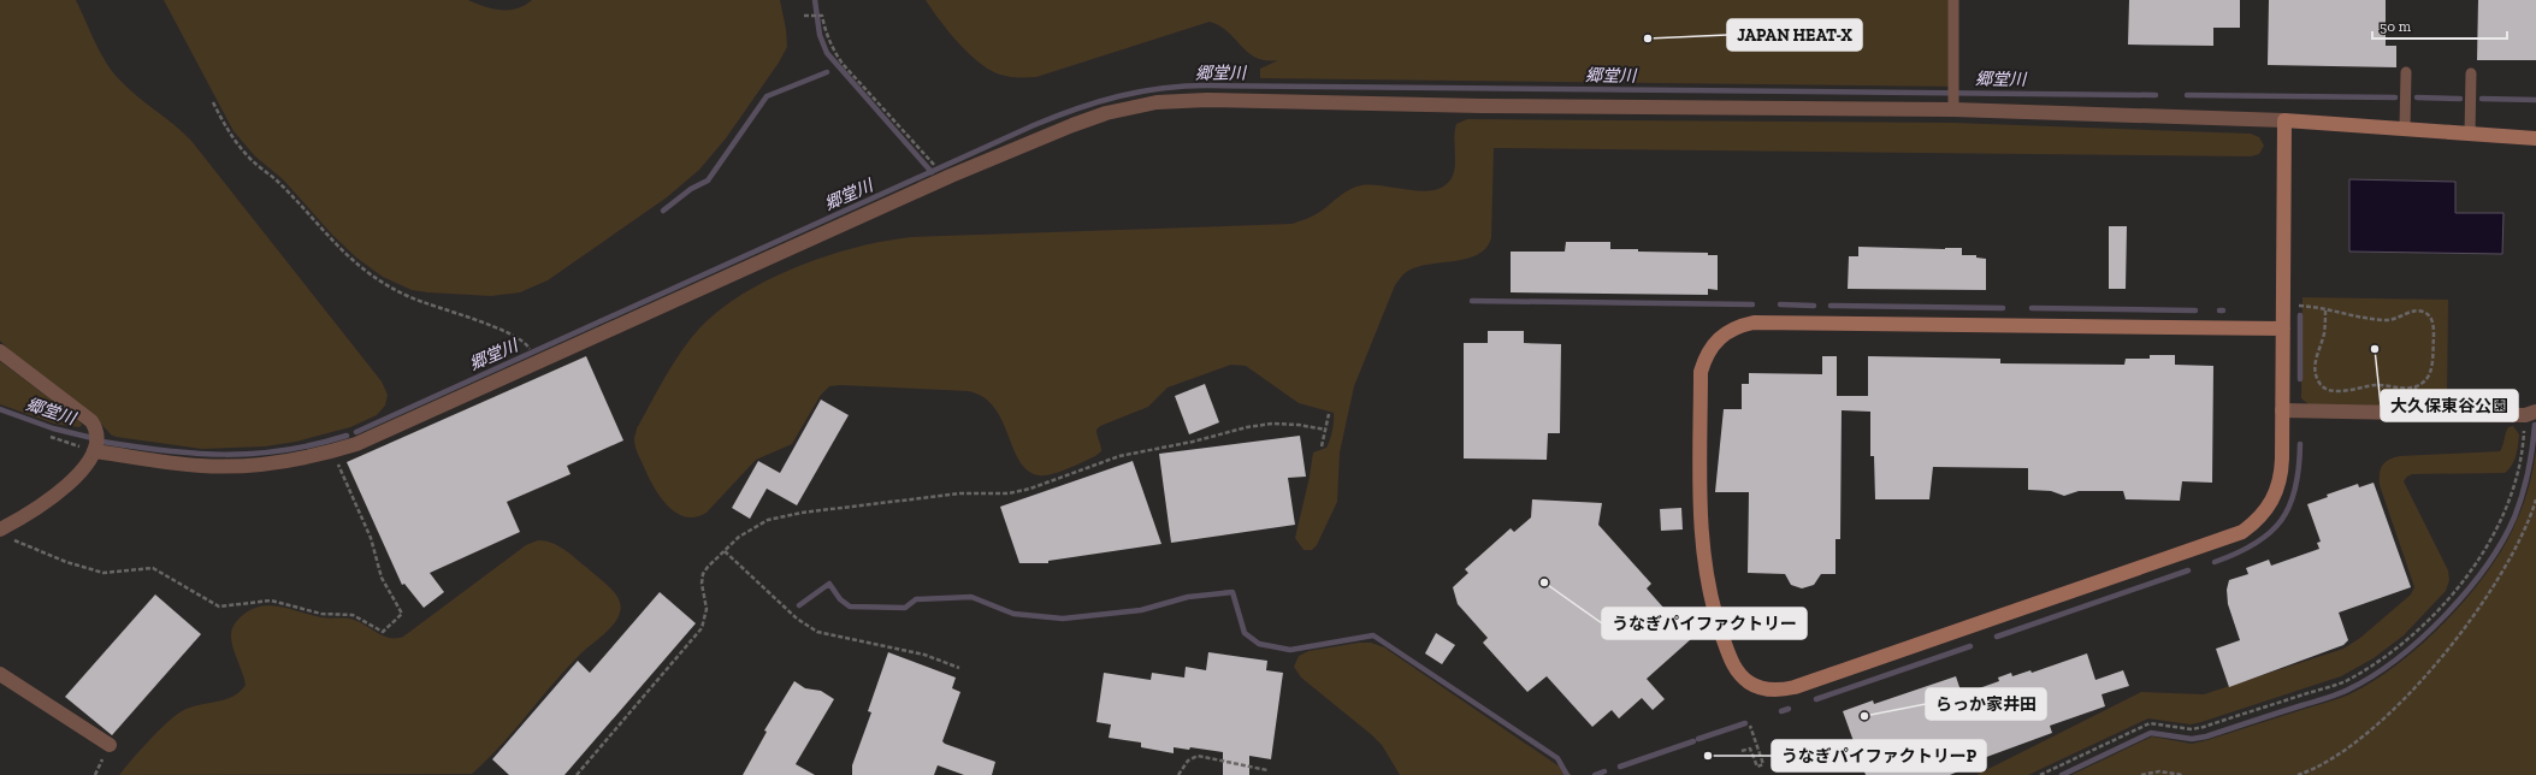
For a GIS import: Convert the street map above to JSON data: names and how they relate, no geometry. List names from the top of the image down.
{
  "water": ["郷堂川"],
  "places": [
    "JAPAN HEAT-X",
    "大久保東谷公園",
    "うなぎパイファクトリー",
    "らっか家井田",
    "うなぎパイファクトリーP"
  ],
  "scale_bar": "50 m"
}
